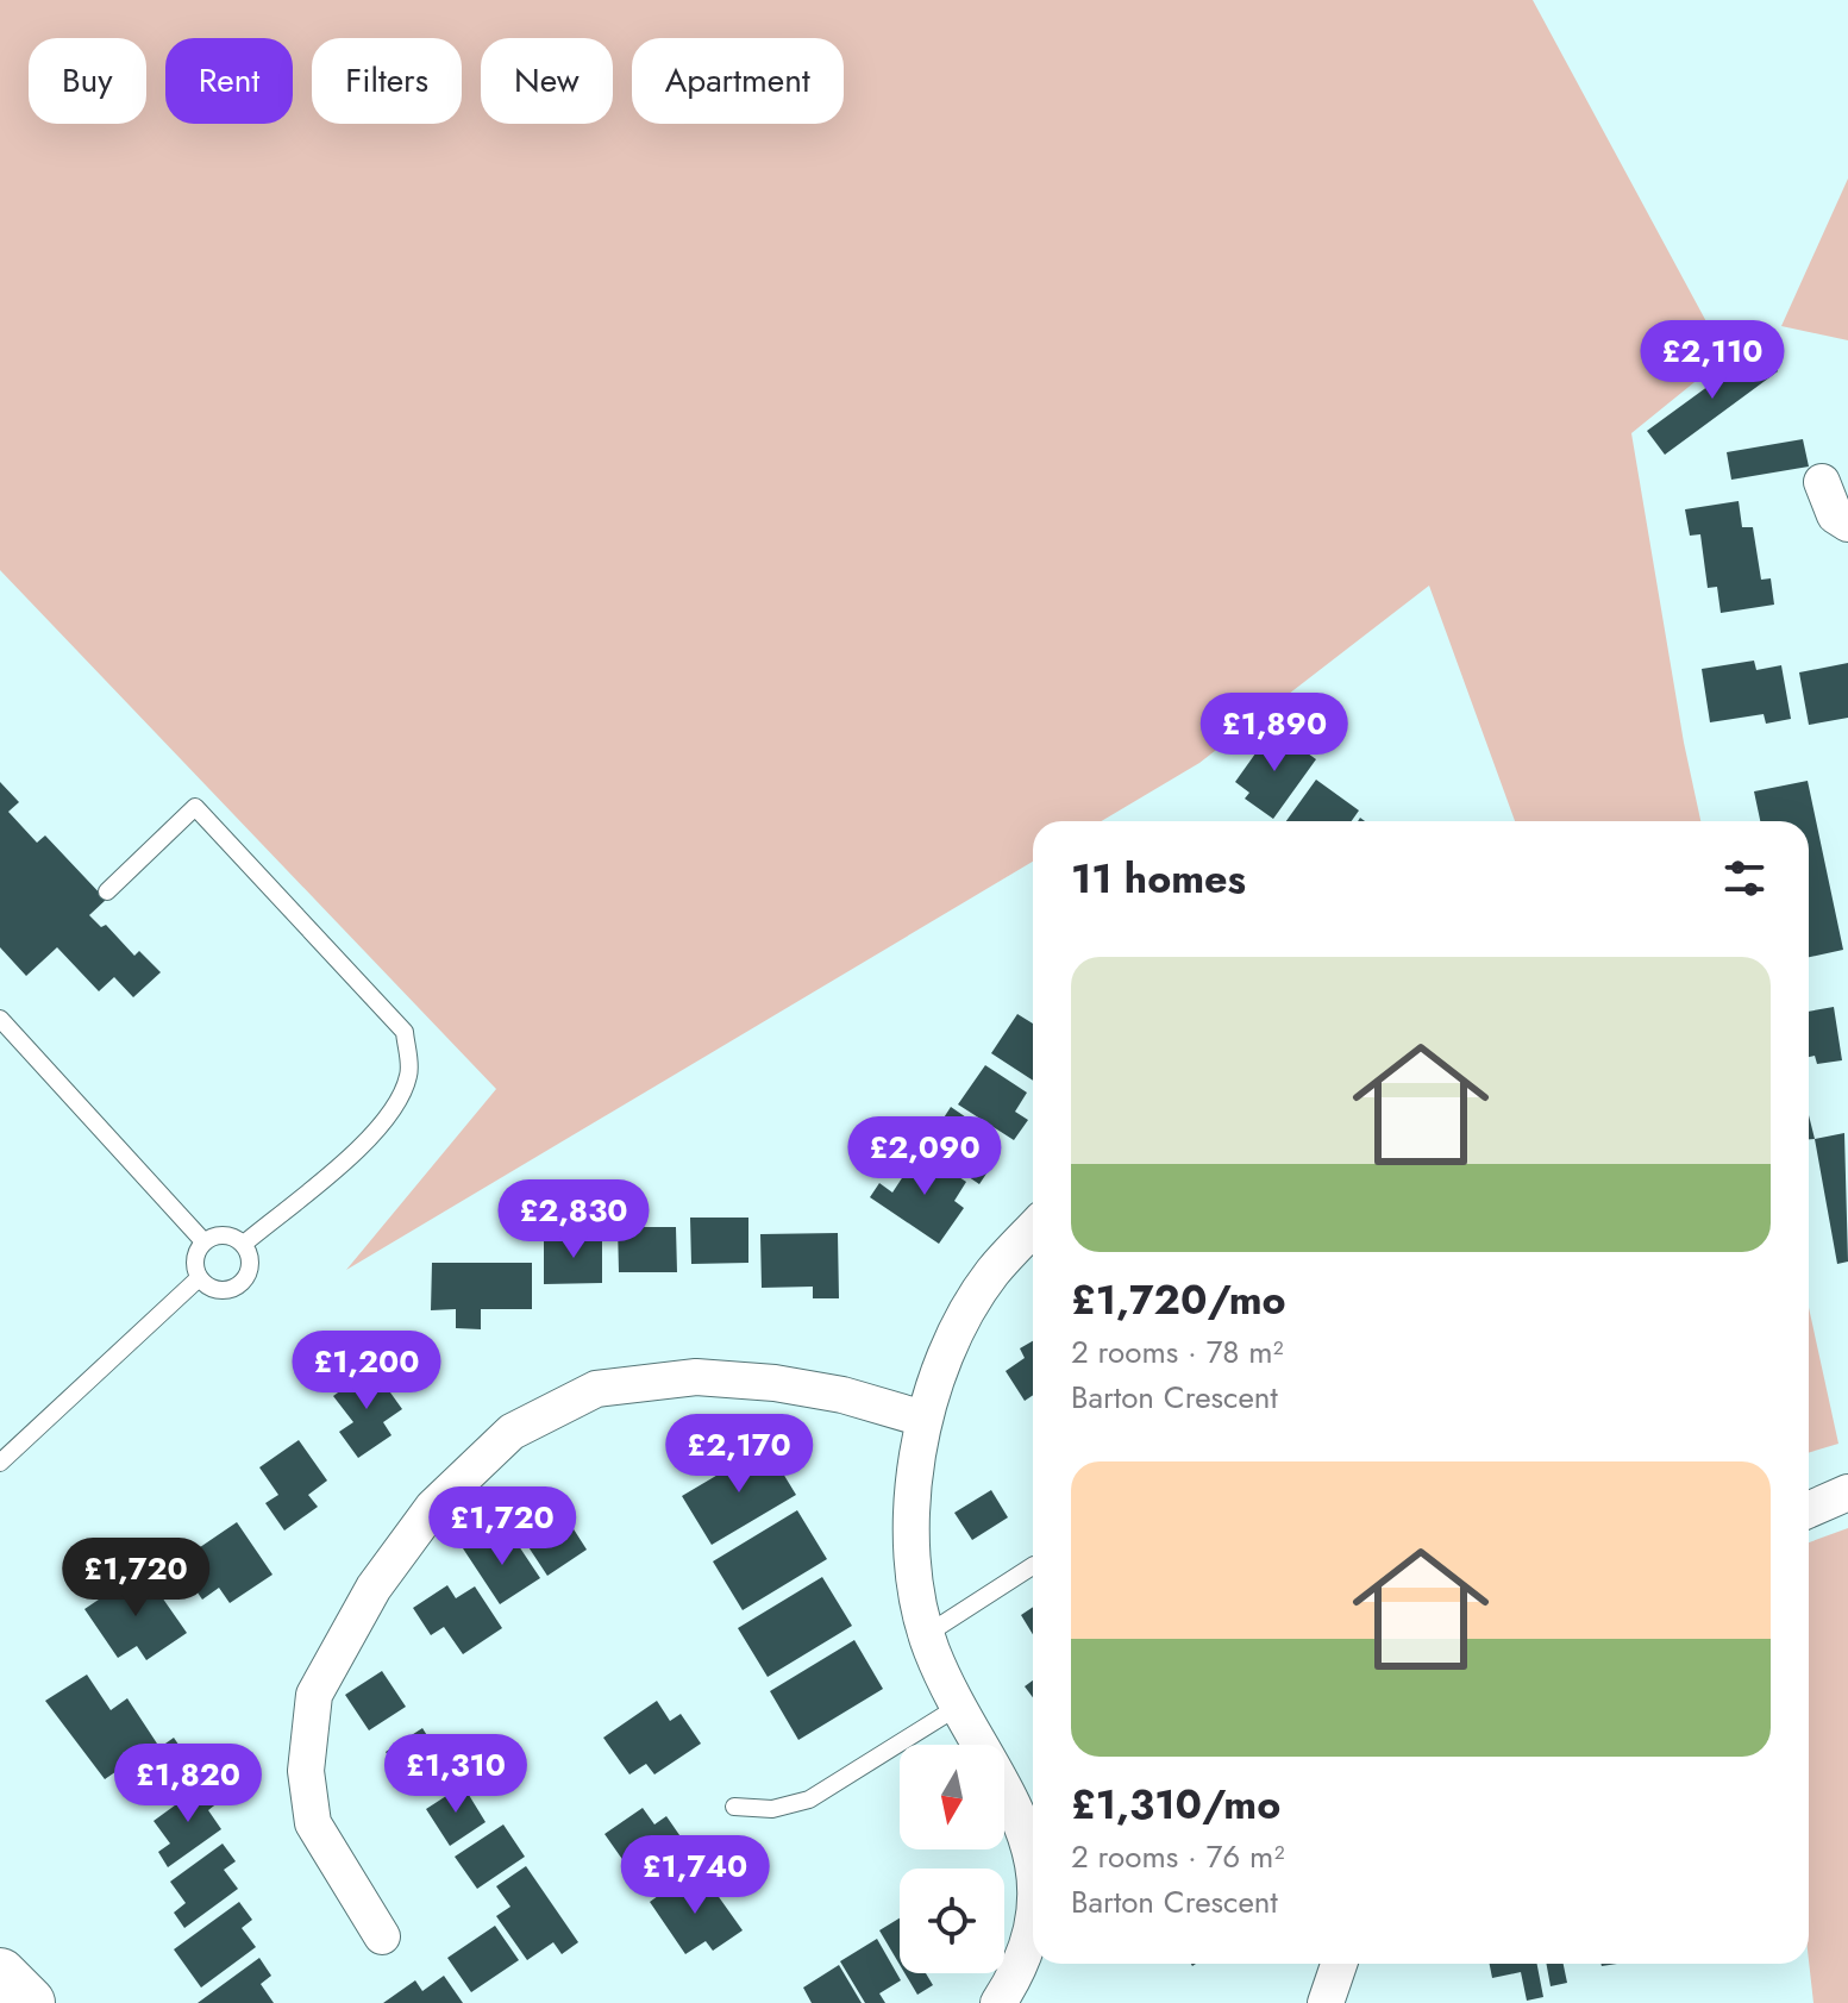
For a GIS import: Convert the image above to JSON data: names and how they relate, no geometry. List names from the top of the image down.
{
  "north": "bottom",
  "page": {
    "chip": [
      "Buy",
      "Rent",
      "Filters",
      "New",
      "Apartment"
    ],
    "price": [
      "£2,110",
      "£1,890",
      "£2,090",
      "£2,830",
      "£1,200",
      "£2,170",
      "£1,720",
      "£1,720",
      "£1,310",
      "£1,820",
      "£1,740"
    ],
    "heading": "11 homes",
    "list": [
      {
        "name": "£1,720/mo",
        "note": "2 rooms · 78 m² · Barton Crescent"
      },
      {
        "name": "£1,310/mo",
        "note": "2 rooms · 76 m² · Barton Crescent"
      }
    ]
  }
}
